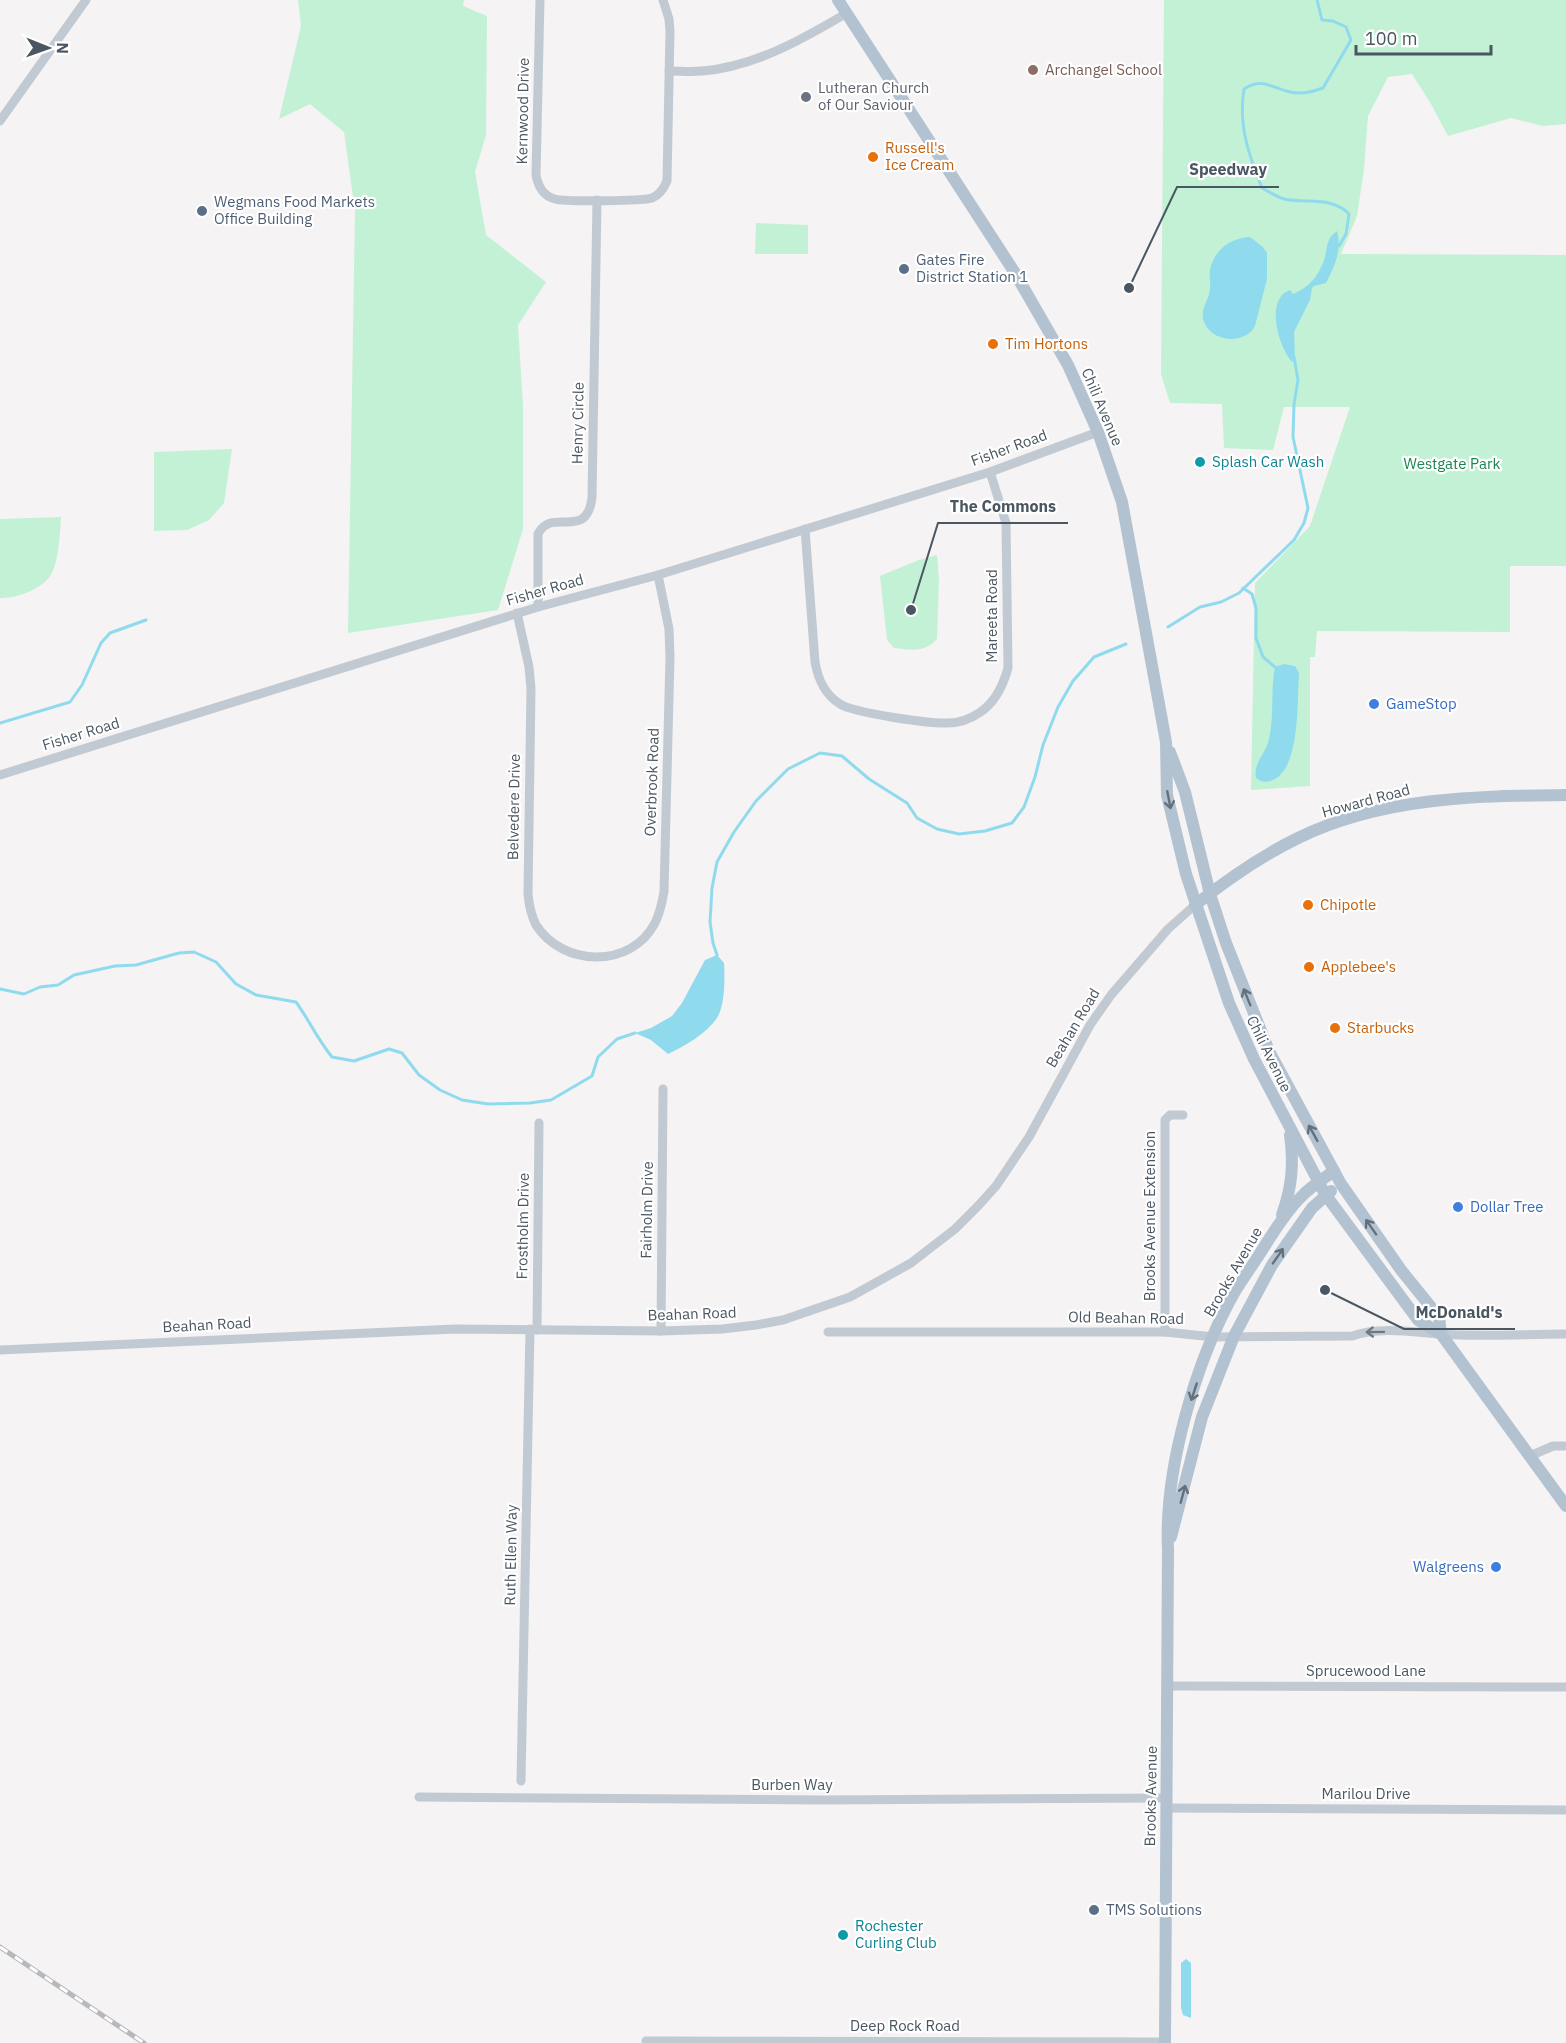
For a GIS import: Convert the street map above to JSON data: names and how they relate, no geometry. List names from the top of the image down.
{
  "streets": {
    "main road": ["Chili Avenue", "Howard Road", "Brooks Avenue"],
    "street": [
      "Kernwood Drive",
      "Henry Circle",
      "Fisher Road",
      "Mareeta Road",
      "Overbrook Road",
      "Belvedere Drive",
      "Beahan Road",
      "Fairholm Drive",
      "Brooks Avenue Extension",
      "Frostholm Drive",
      "Old Beahan Road",
      "Ruth Ellen Way",
      "Sprucewood Lane",
      "Burben Way",
      "Marilou Drive",
      "Deep Rock Road"
    ]
  },
  "crossings": [
    ["Kernwood Drive", "Henry Circle"],
    ["Chili Avenue", "Fisher Road"],
    ["Chili Avenue", "Howard Road"],
    ["Chili Avenue", "Beahan Road"],
    ["Chili Avenue", "Brooks Avenue"],
    ["Chili Avenue", "Old Beahan Road"],
    ["Henry Circle", "Fisher Road"],
    ["Fisher Road", "Mareeta Road"],
    ["Fisher Road", "Overbrook Road"],
    ["Fisher Road", "Belvedere Drive"],
    ["Overbrook Road", "Belvedere Drive"],
    ["Howard Road", "Beahan Road"],
    ["Beahan Road", "Fairholm Drive"],
    ["Beahan Road", "Frostholm Drive"],
    ["Beahan Road", "Ruth Ellen Way"],
    ["Brooks Avenue Extension", "Old Beahan Road"],
    ["Frostholm Drive", "Ruth Ellen Way"],
    ["Brooks Avenue", "Old Beahan Road"],
    ["Brooks Avenue", "Sprucewood Lane"],
    ["Brooks Avenue", "Burben Way"],
    ["Brooks Avenue", "Marilou Drive"],
    ["Brooks Avenue", "Deep Rock Road"],
    ["Burben Way", "Marilou Drive"]
  ],
  "parks": ["Westgate Park"],
  "places": [
    "Archangel School",
    "Lutheran Church of Our Saviour",
    "Russell's Ice Cream",
    "Wegmans Food Markets Office Building",
    "Gates Fire District Station 1",
    "Speedway",
    "Tim Hortons",
    "Splash Car Wash",
    "The Commons",
    "GameStop",
    "Chipotle",
    "Applebee's",
    "Starbucks",
    "Dollar Tree",
    "McDonald's",
    "Walgreens",
    "TMS Solutions",
    "Rochester Curling Club"
  ],
  "scale_bar": "100 m",
  "north": "right"
}
